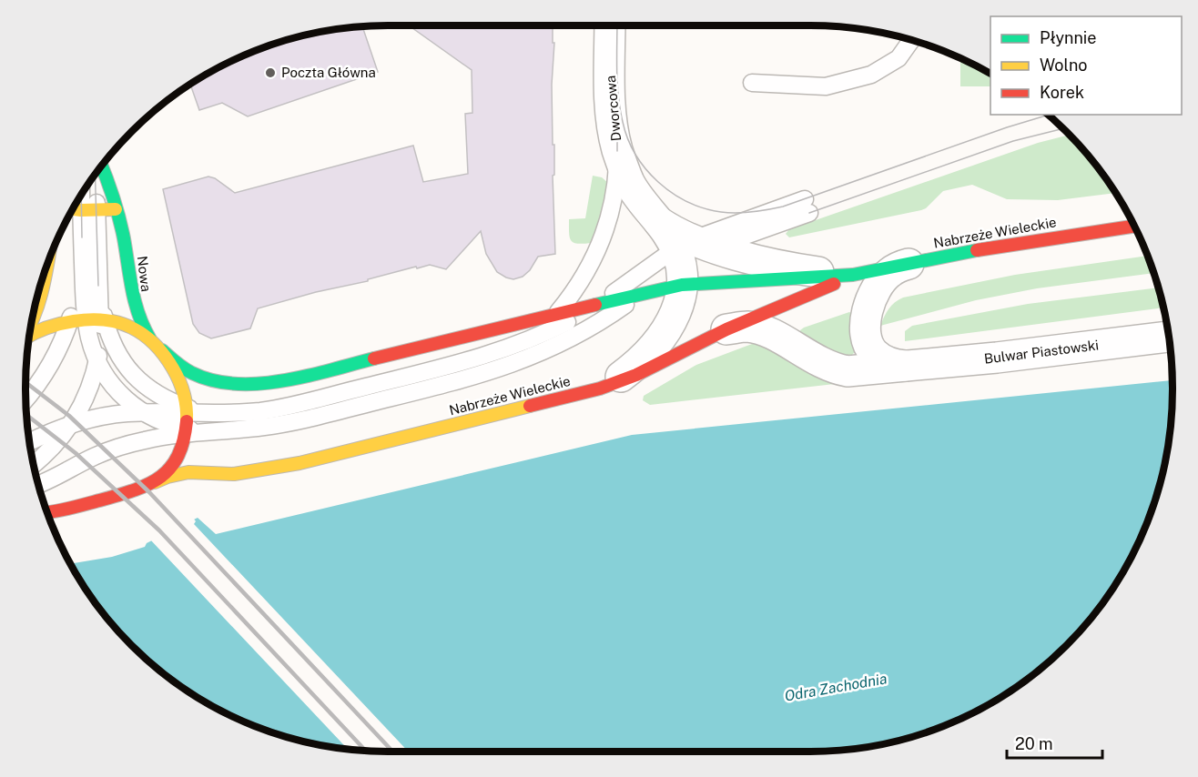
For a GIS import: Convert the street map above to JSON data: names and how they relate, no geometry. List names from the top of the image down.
{
  "streets": {
    "street": [
      "Dworcowa",
      "Nabrzeże Wieleckie",
      "Nowa",
      "Bulwar Piastowski"
    ]
  },
  "crossings": [
    ["Dworcowa", "Nabrzeże Wieleckie"],
    ["Nabrzeże Wieleckie", "Bulwar Piastowski"]
  ],
  "water": ["Odra Zachodnia"],
  "places": ["Poczta Główna"],
  "legend": ["Płynnie", "Wolno", "Korek"],
  "scale_bar": "20 m"
}
